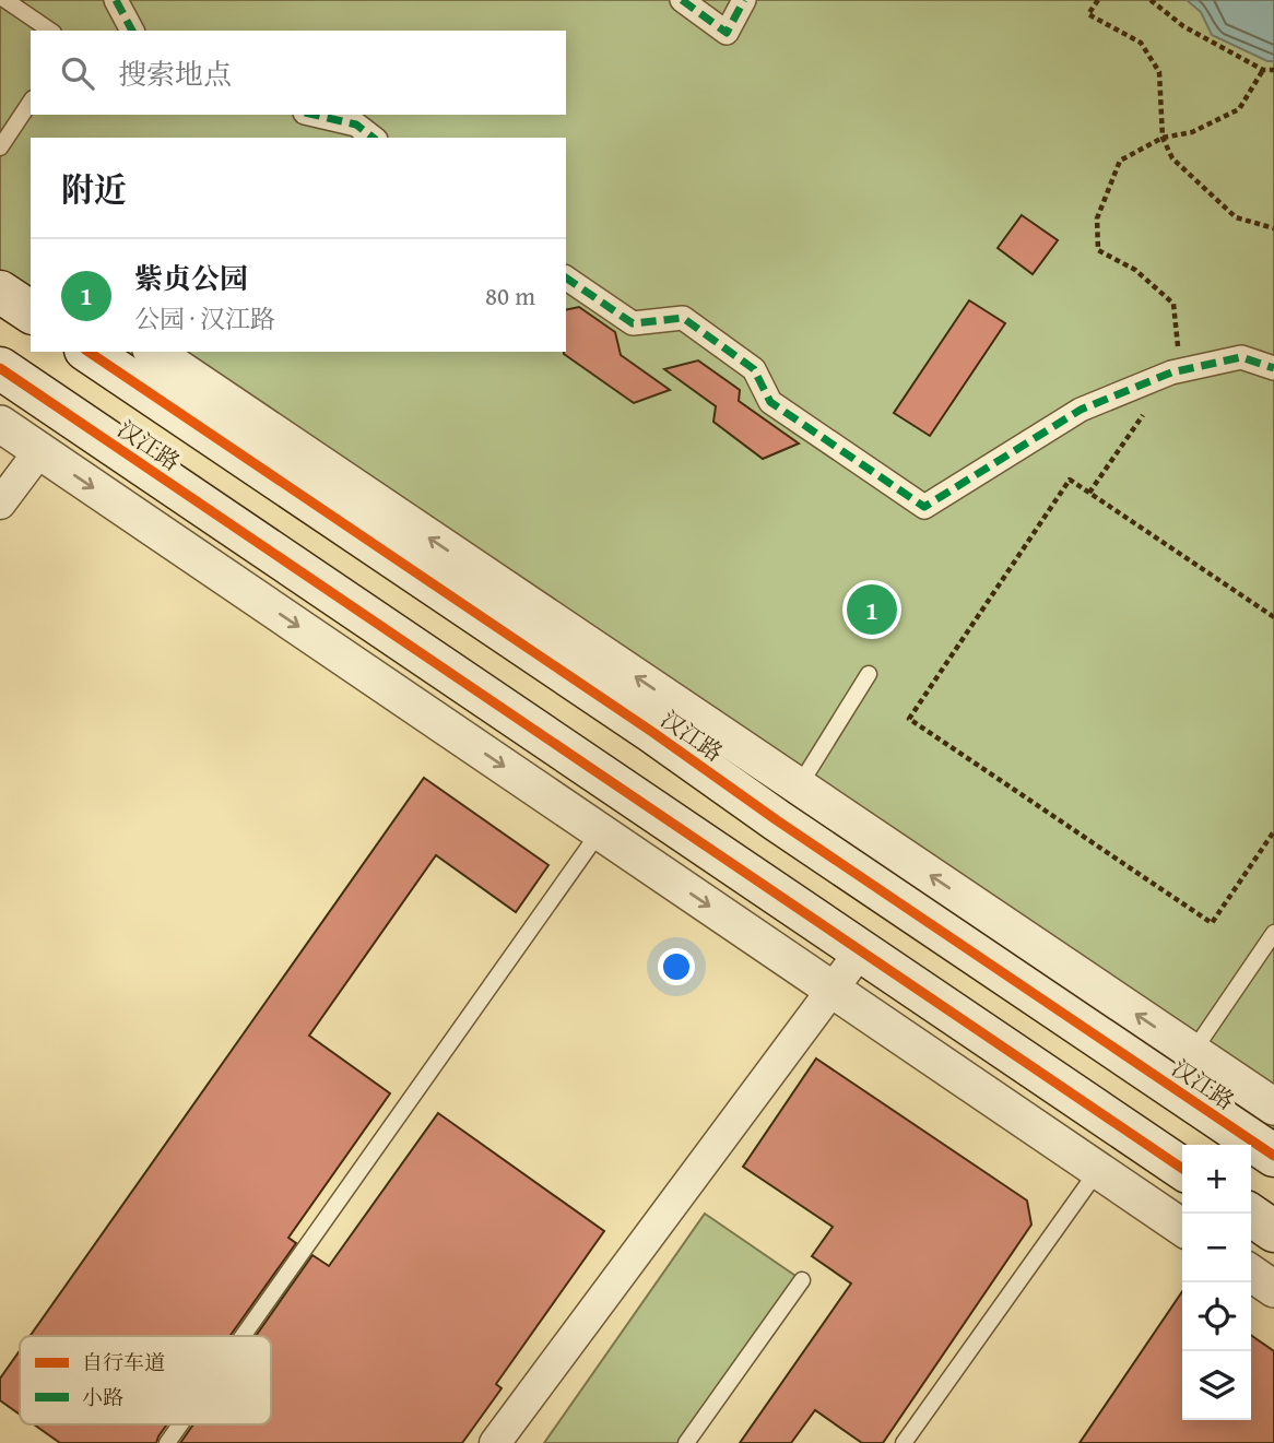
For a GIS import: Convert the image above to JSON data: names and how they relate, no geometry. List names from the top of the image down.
{
  "streets": {
    "main road": ["汉江路"]
  },
  "legend": ["自行车道", "小路"],
  "page": {
    "search": "搜索地点",
    "heading": "附近",
    "list": [
      {
        "mark": "1",
        "name": "紫贞公园",
        "note": "公园 · 汉江路",
        "value": "80 m"
      }
    ],
    "pins": "1",
    "map_buttons": ["+", "−"]
  }
}
